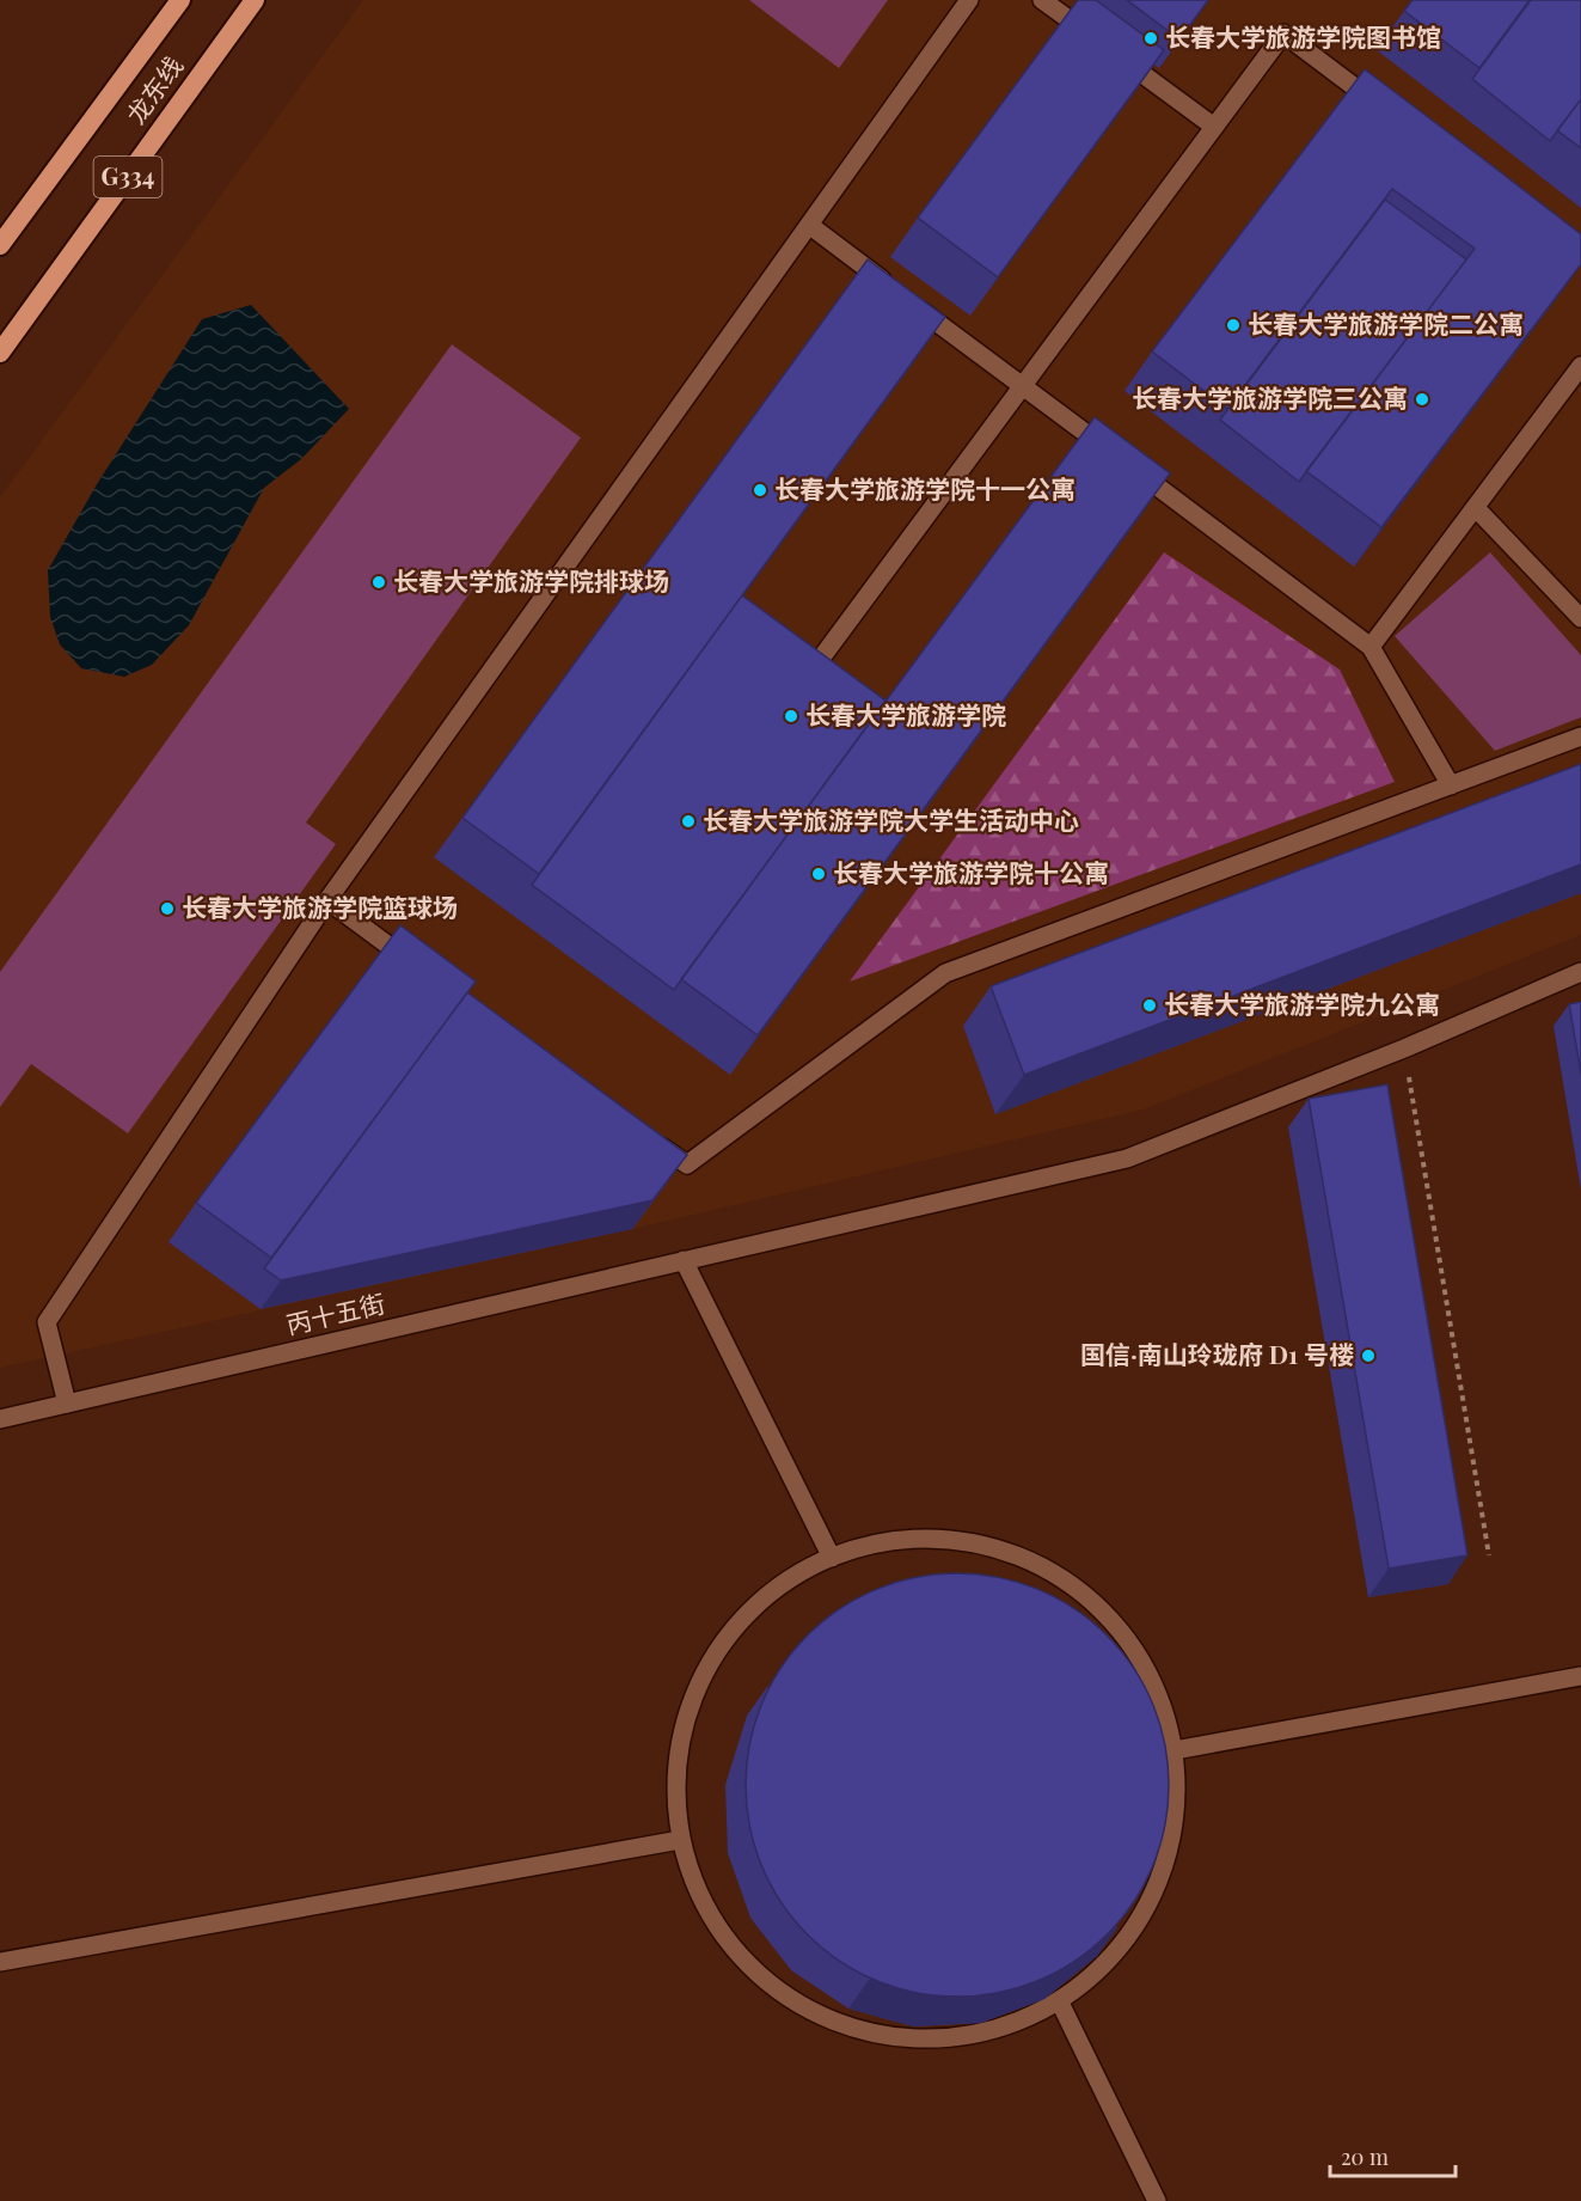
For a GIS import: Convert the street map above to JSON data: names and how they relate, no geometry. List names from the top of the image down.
{
  "streets": {
    "highway": ["龙东线", "G334"],
    "street": ["丙十五街"]
  },
  "places": [
    "长春大学旅游学院图书馆",
    "长春大学旅游学院二公寓",
    "长春大学旅游学院三公寓",
    "长春大学旅游学院十一公寓",
    "长春大学旅游学院排球场",
    "长春大学旅游学院",
    "长春大学旅游学院大学生活动中心",
    "长春大学旅游学院十公寓",
    "长春大学旅游学院篮球场",
    "长春大学旅游学院九公寓",
    "国信·南山玲珑府 D1 号楼"
  ],
  "scale_bar": "20 m"
}
